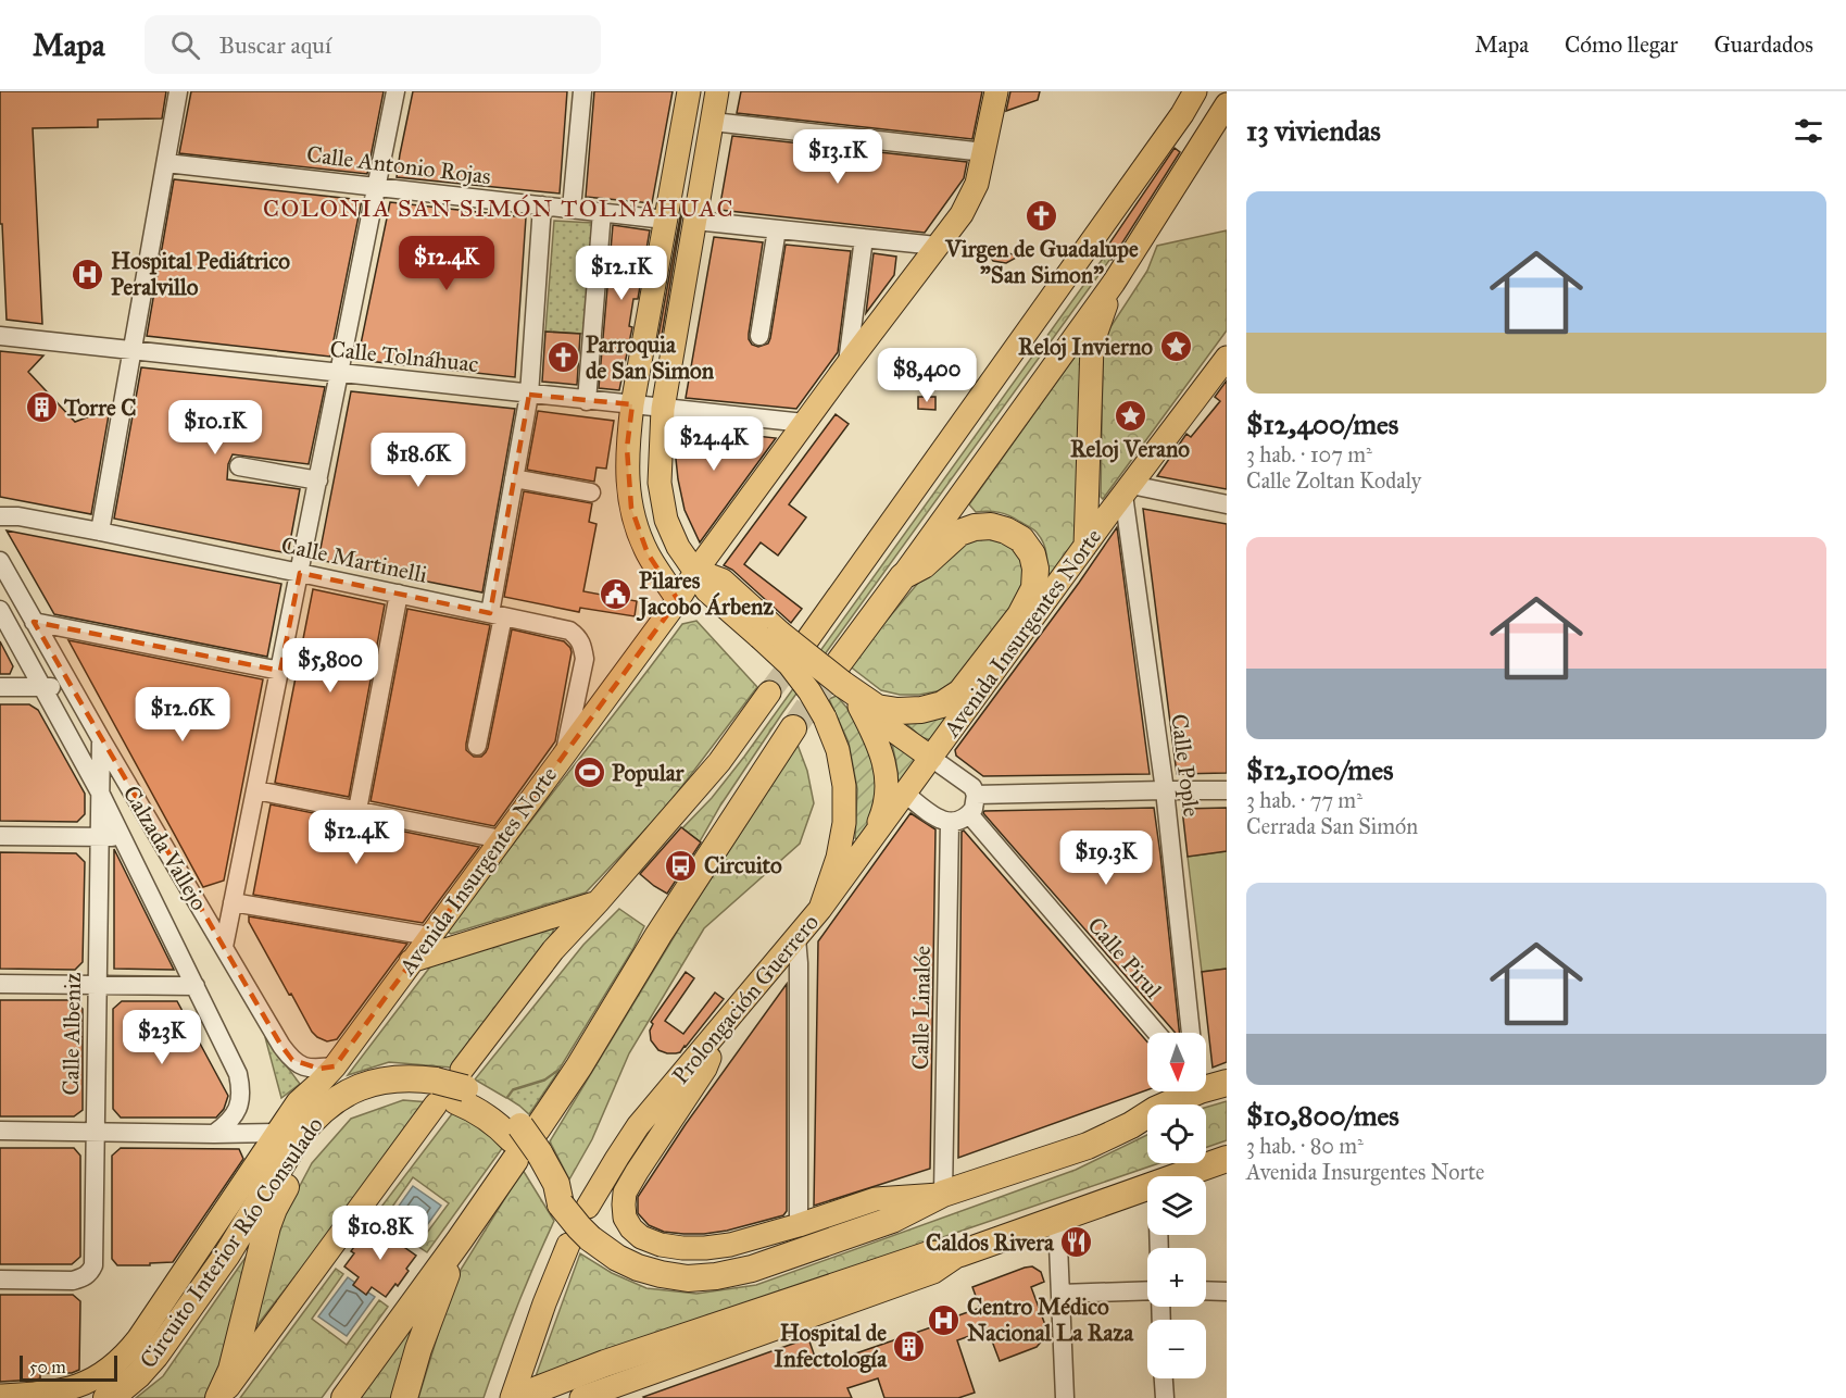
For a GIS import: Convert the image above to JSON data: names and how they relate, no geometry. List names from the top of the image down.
{
  "streets": {
    "highway": ["Circuito Interior Río Consulado"],
    "main road": ["Avenida Insurgentes Norte", "Prolongación Guerrero"],
    "street": [
      "Calle Antonio Rojas",
      "Calle Tolnáhuac",
      "Calle Martinelli",
      "Calle Pople",
      "Calzada Vallejo",
      "Calle Pirul",
      "Calle Linalóe",
      "Calle Albeniz"
    ]
  },
  "crossings": [
    ["Calle Tolnáhuac", "Avenida Insurgentes Norte"],
    ["Calle Martinelli", "Avenida Insurgentes Norte"],
    ["Avenida Insurgentes Norte", "Calle Pople"],
    ["Avenida Insurgentes Norte", "Calzada Vallejo"],
    ["Avenida Insurgentes Norte", "Prolongación Guerrero"],
    ["Calzada Vallejo", "Calle Albeniz"]
  ],
  "districts": ["COLONIA SAN SIMÓN TOLNAHUAC"],
  "places": {
    "church": ["Virgen de Guadalupe \"San Simon\"", "Parroquia de San Simon"],
    "hospital": ["Hospital Pediátrico Peralvillo", "Centro Médico Nacional La Raza"],
    "place": ["Reloj Invierno", "Reloj Verano"],
    "building": ["Torre C", "Hospital de Infectología"],
    "public building": ["Pilares Jacobo Árbenz"],
    "sports": ["Popular"],
    "bus stop": ["Circuito"],
    "restaurant": ["Caldos Rivera"]
  },
  "scale_bar": "50 m",
  "north": "bottom",
  "page": {
    "header": "Mapa",
    "search": "Buscar aquí",
    "nav": ["Mapa", "Cómo llegar", "Guardados"],
    "heading": "13 viviendas",
    "price": [
      "$13.1K",
      "$12.4K",
      "$12.1K",
      "$8,400",
      "$10.1K",
      "$24.4K",
      "$18.6K",
      "$5,800",
      "$12.6K",
      "$12.4K",
      "$19.3K",
      "$23K",
      "$10.8K"
    ],
    "list": [
      {
        "name": "$12,400/mes",
        "note": "3 hab. · 107 m² · Calle Zoltan Kodaly"
      },
      {
        "name": "$12,100/mes",
        "note": "3 hab. · 77 m² · Cerrada San Simón"
      },
      {
        "name": "$10,800/mes",
        "note": "3 hab. · 80 m² · Avenida Insurgentes Norte"
      }
    ],
    "map_buttons": ["+", "−"],
    "scale": "50 m"
  }
}
